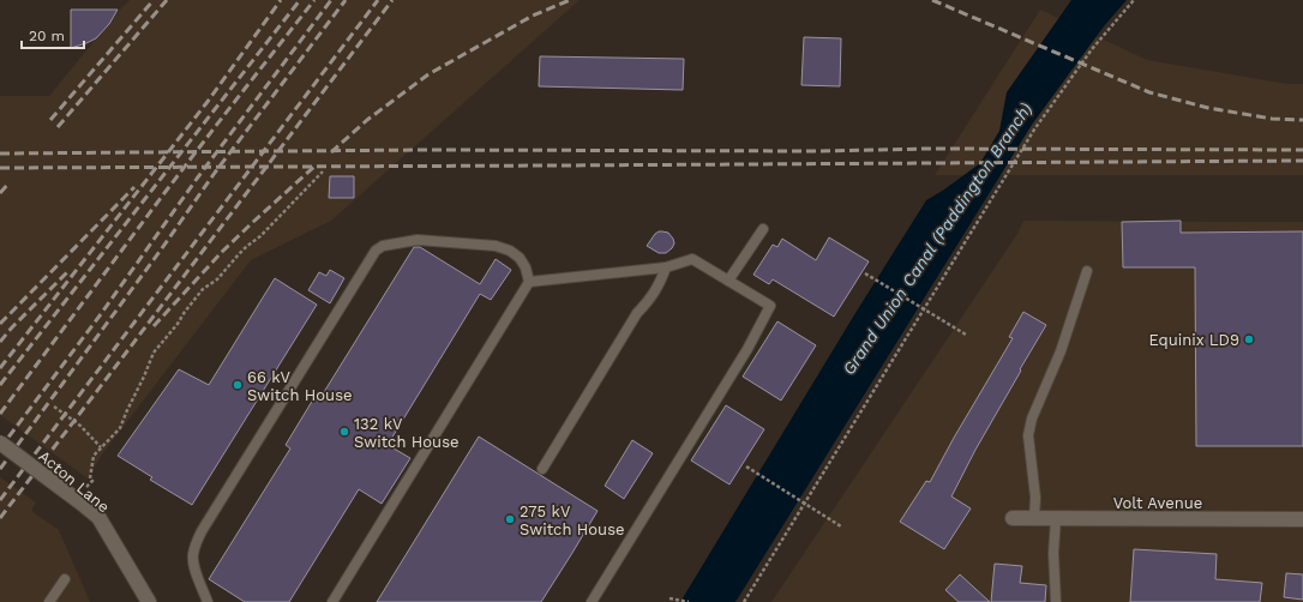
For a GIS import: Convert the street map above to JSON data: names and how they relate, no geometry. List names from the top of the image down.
{
  "streets": {
    "street": ["Acton Lane", "Volt Avenue"]
  },
  "water": ["Grand Union Canal (Paddington Branch)"],
  "places": [
    "Equinix LD9",
    "66 kV Switch House",
    "132 kV Switch House",
    "275 kV Switch House"
  ],
  "scale_bar": "20 m"
}
